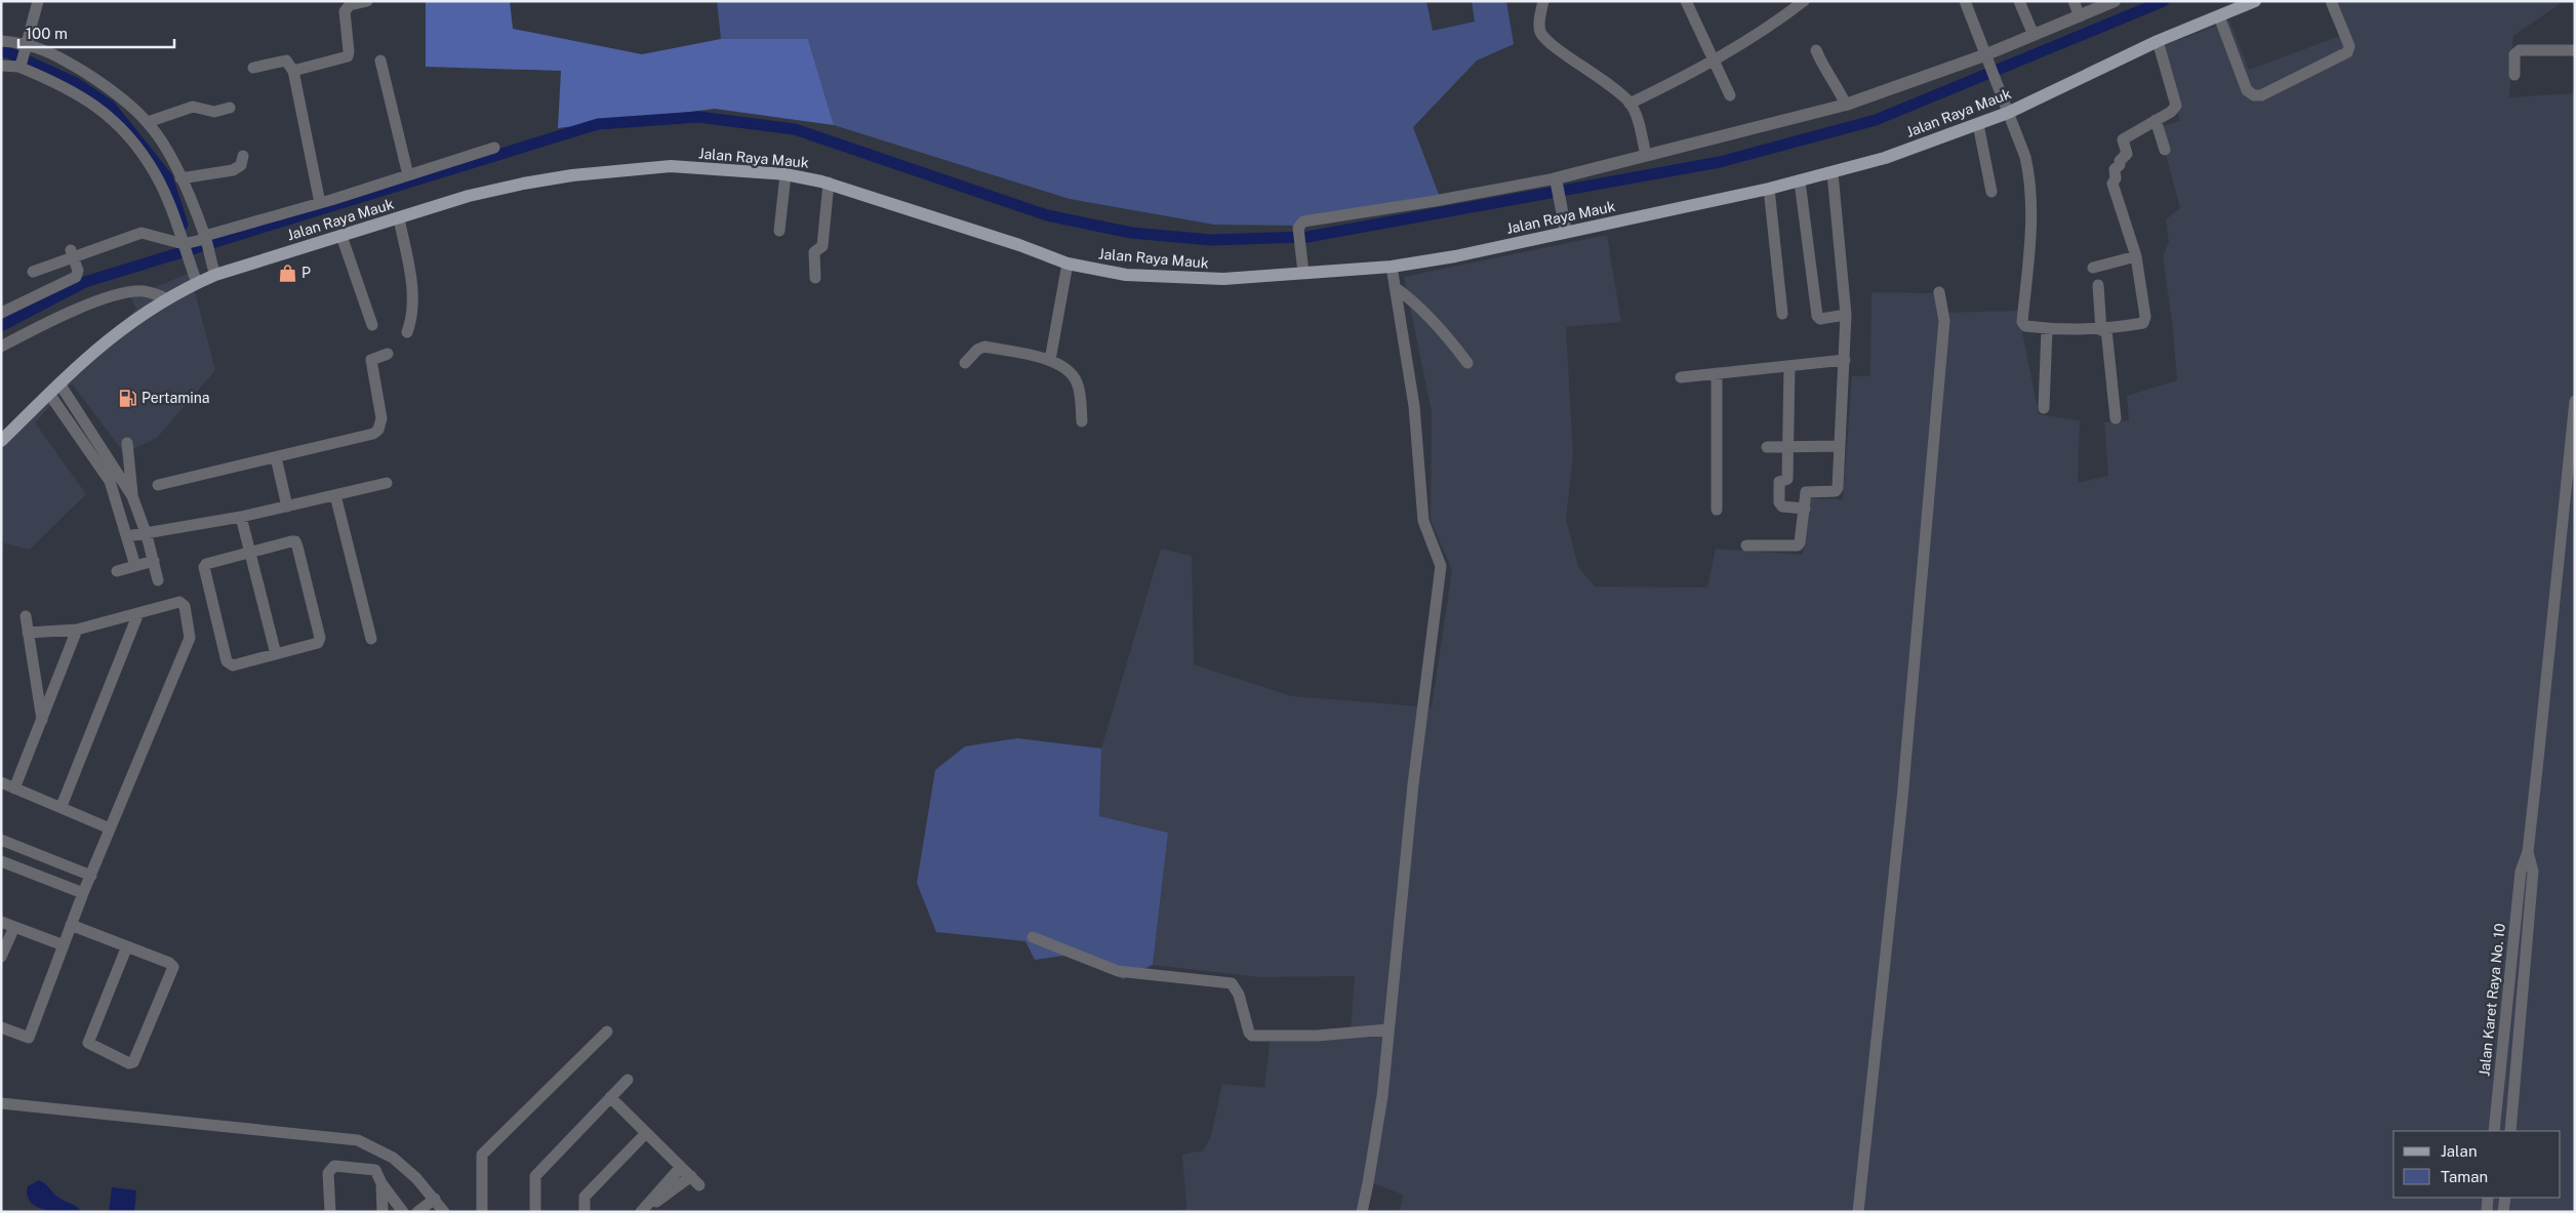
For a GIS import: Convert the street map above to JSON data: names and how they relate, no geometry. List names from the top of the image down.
{
  "streets": {
    "main road": ["Jalan Raya Mauk"],
    "street": ["Jalan Karet Raya No. 10"]
  },
  "places": {
    "shop": ["P"],
    "fuel station": ["Pertamina"]
  },
  "legend": ["Jalan", "Taman"],
  "scale_bar": "100 m"
}
